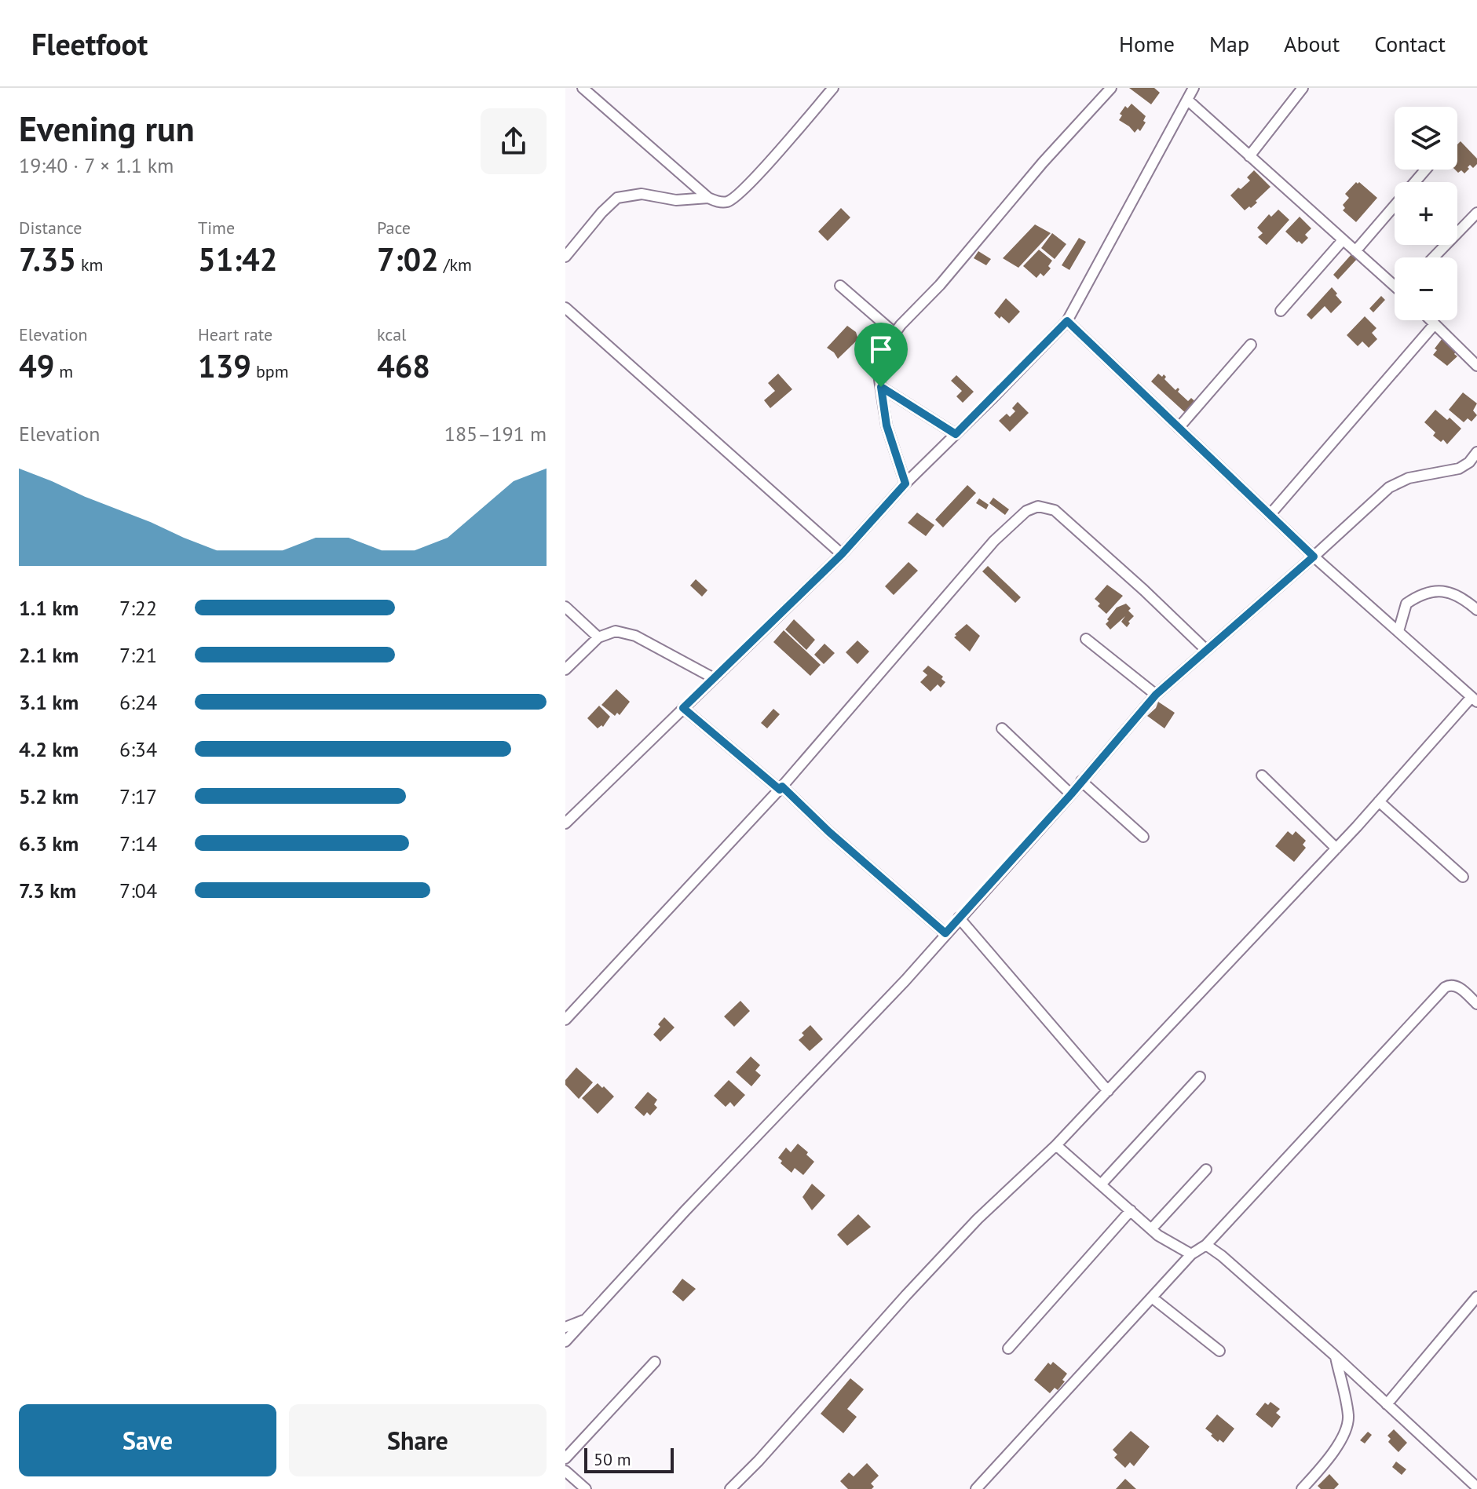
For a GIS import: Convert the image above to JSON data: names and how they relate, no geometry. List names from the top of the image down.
{
  "scale_bar": "50 m",
  "page": {
    "header": "Fleetfoot",
    "nav": [
      "Home",
      "Map",
      "About",
      "Contact"
    ],
    "heading": ["Evening run", "19:40 · 7 × 1.1 km"],
    "map_buttons": ["+", "−"],
    "stats": [
      ["Distance", "7.35 km"],
      ["Time", "51:42"],
      ["Pace", "7:02 /km"],
      ["Elevation", "49 m"],
      ["Heart rate", "139 bpm"],
      ["kcal", "468"]
    ],
    "chart": ["Elevation", "185–191 m"],
    "list": [
      {
        "name": "1.1 km",
        "note": "7:22"
      },
      {
        "name": "2.1 km",
        "note": "7:21"
      },
      {
        "name": "3.1 km",
        "note": "6:24"
      },
      {
        "name": "4.2 km",
        "note": "6:34"
      },
      {
        "name": "5.2 km",
        "note": "7:17"
      },
      {
        "name": "6.3 km",
        "note": "7:14"
      },
      {
        "name": "7.3 km",
        "note": "7:04"
      }
    ],
    "buttons": ["Save", "Share"],
    "scale": "50 m"
  }
}
